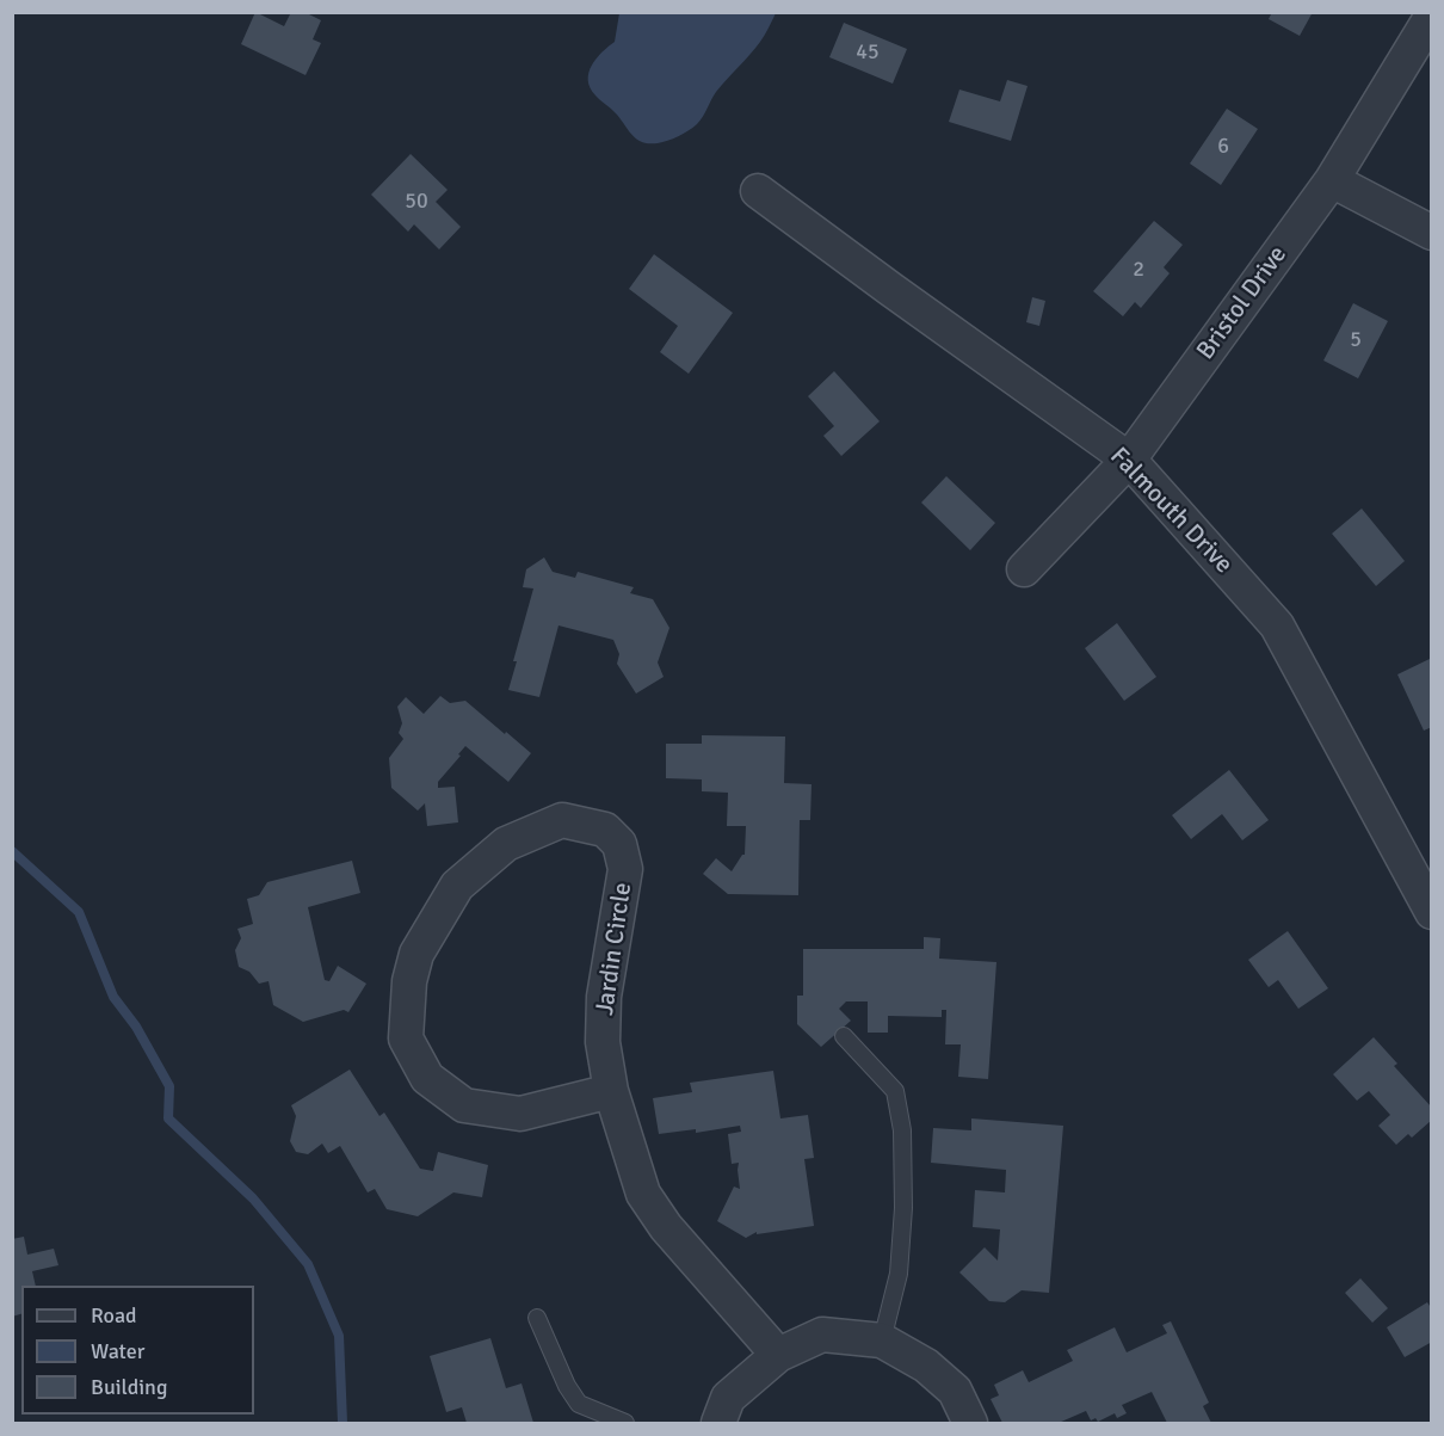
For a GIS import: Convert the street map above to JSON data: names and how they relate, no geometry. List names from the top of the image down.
{
  "streets": {
    "street": ["Bristol Drive", "Falmouth Drive", "Jardin Circle"]
  },
  "crossings": [
    ["Bristol Drive", "Falmouth Drive"]
  ],
  "house_numbers": [
    "45",
    "6",
    "50",
    "2",
    "5"
  ],
  "legend": ["Road", "Water", "Building"]
}
